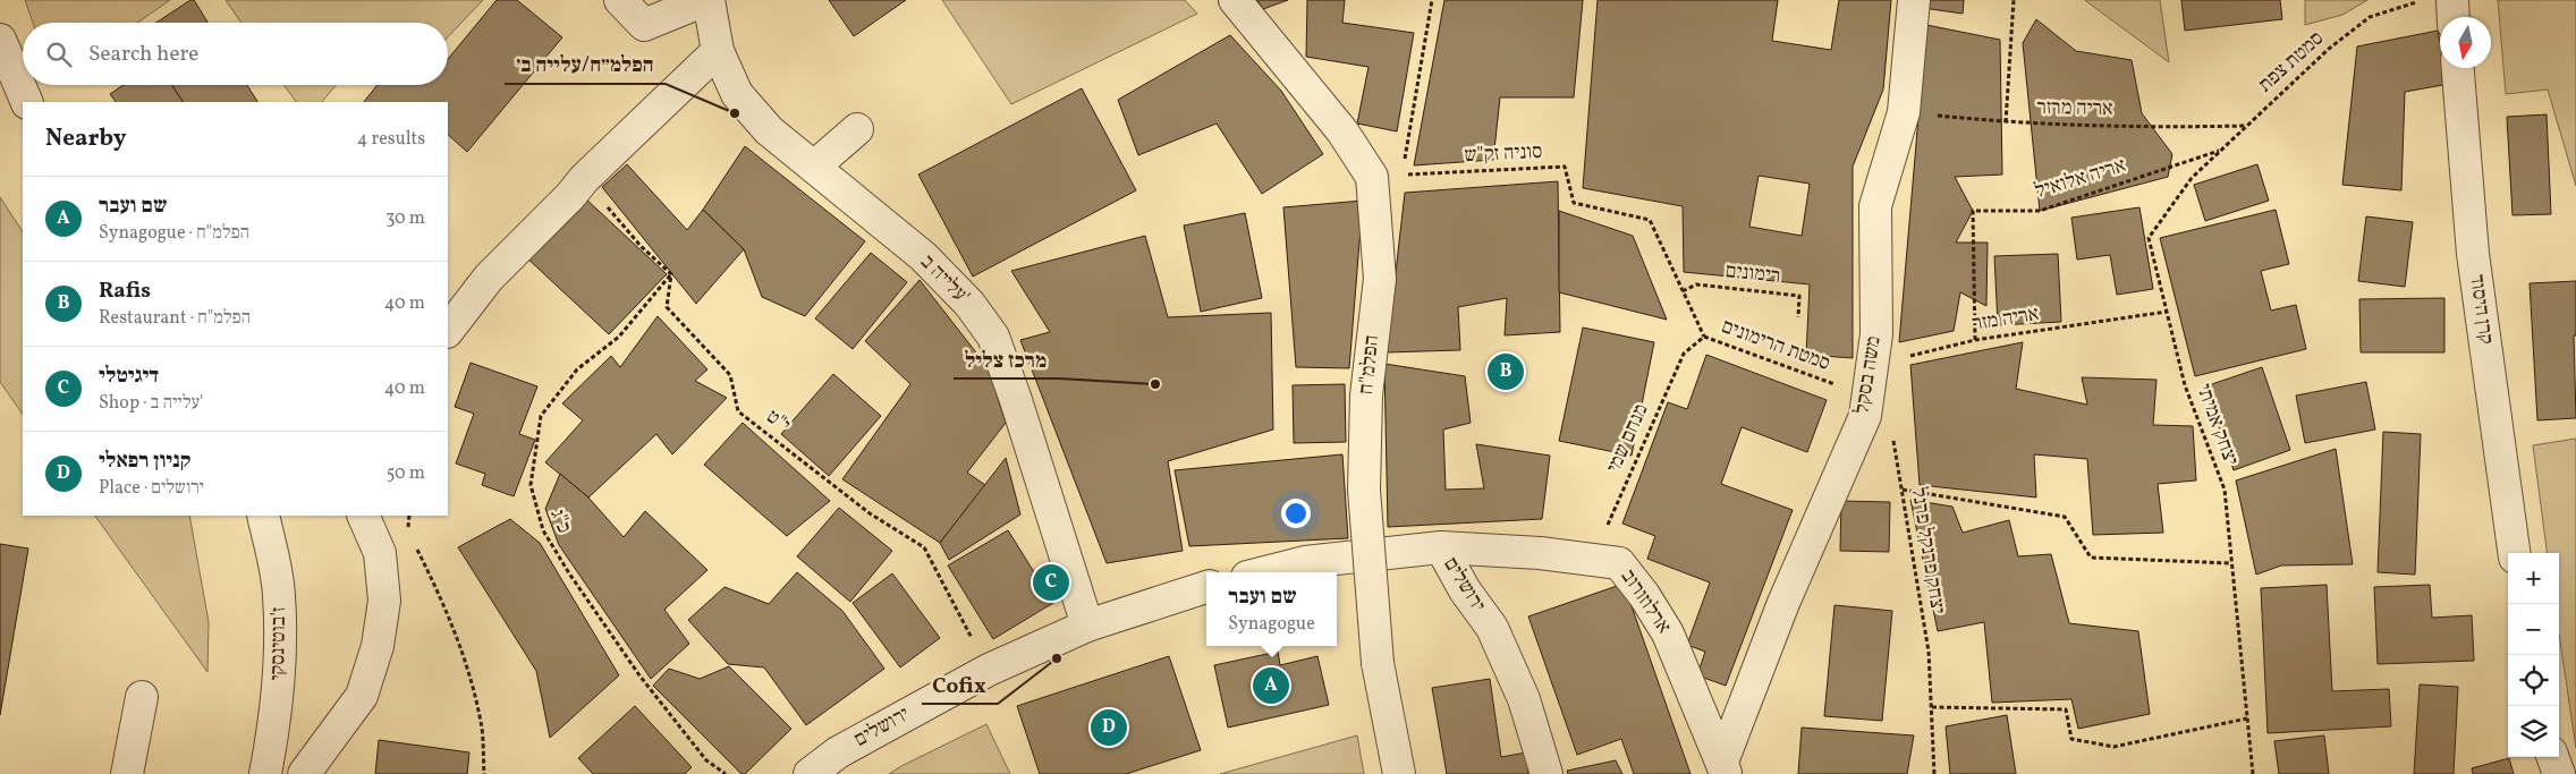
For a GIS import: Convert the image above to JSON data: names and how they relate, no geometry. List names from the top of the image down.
{
  "streets": {
    "street": [
      "עלייה ב'",
      "קרן היסוד",
      "הפלמ\"ח",
      "משה בסקל",
      "ירושלים",
      "ארלוזורוב",
      "ז'בוטינסקי"
    ],
    "path": [
      "סמטת צפת",
      "אריה מרזר",
      "סוניה זק\"ש",
      "אריה אלואיל",
      "רימונים",
      "אריה מזר",
      "סמטת הרימונים",
      "י\"ט",
      "יצחק אמיתי",
      "מנחם שמי",
      "כ\"ג",
      "יצחק פרנקל פרנל"
    ]
  },
  "crossings": [
    ["סמטת צפת", "אריה מרזר"],
    ["סמטת צפת", "יצחק אמיתי"],
    ["אריה מרזר", "משה בסקל"],
    ["אריה מרזר", "יצחק אמיתי"],
    ["סוניה זק\"ש", "רימונים"],
    ["סוניה זק\"ש", "סמטת הרימונים"],
    ["סוניה זק\"ש", "הפלמ\"ח"],
    ["סוניה זק\"ש", "מנחם שמי"],
    ["אריה אלואיל", "אריה מזר"],
    ["אריה אלואיל", "יצחק אמיתי"],
    ["עלייה ב'", "ירושלים"],
    ["אריה מזר", "סמטת הרימונים"],
    ["אריה מזר", "משה בסקל"],
    ["אריה מזר", "יצחק אמיתי"],
    ["סמטת הרימונים", "משה בסקל"],
    ["סמטת הרימונים", "מנחם שמי"],
    ["משה בסקל", "ארלוזורוב"],
    ["י\"ט", "כ\"ג"],
    ["י\"ט", "ירושלים"],
    ["מנחם שמי", "ארלוזורוב"],
    ["ירושלים", "ארלוזורוב"]
  ],
  "places": ["הפלמ״ח/עלייה ב׳", "מרכז צליל", "Cofix"],
  "north": "bottom",
  "page": {
    "search": "Search here",
    "heading": ["Nearby", "4 results"],
    "list": [
      {
        "mark": "A",
        "name": "שם ועבר",
        "note": "Synagogue · הפלמ\"ח",
        "value": "30 m"
      },
      {
        "mark": "B",
        "name": "Rafis",
        "note": "Restaurant · הפלמ\"ח",
        "value": "40 m"
      },
      {
        "mark": "C",
        "name": "דיגיטלי",
        "note": "Shop · עלייה ב'",
        "value": "40 m"
      },
      {
        "mark": "D",
        "name": "קניון רפאלי",
        "note": "Place · ירושלים",
        "value": "50 m"
      }
    ],
    "pins": [
      "B",
      "C",
      "A",
      "D"
    ],
    "map_buttons": ["+", "−"],
    "popup": ["שם ועבר", "Synagogue"]
  }
}
